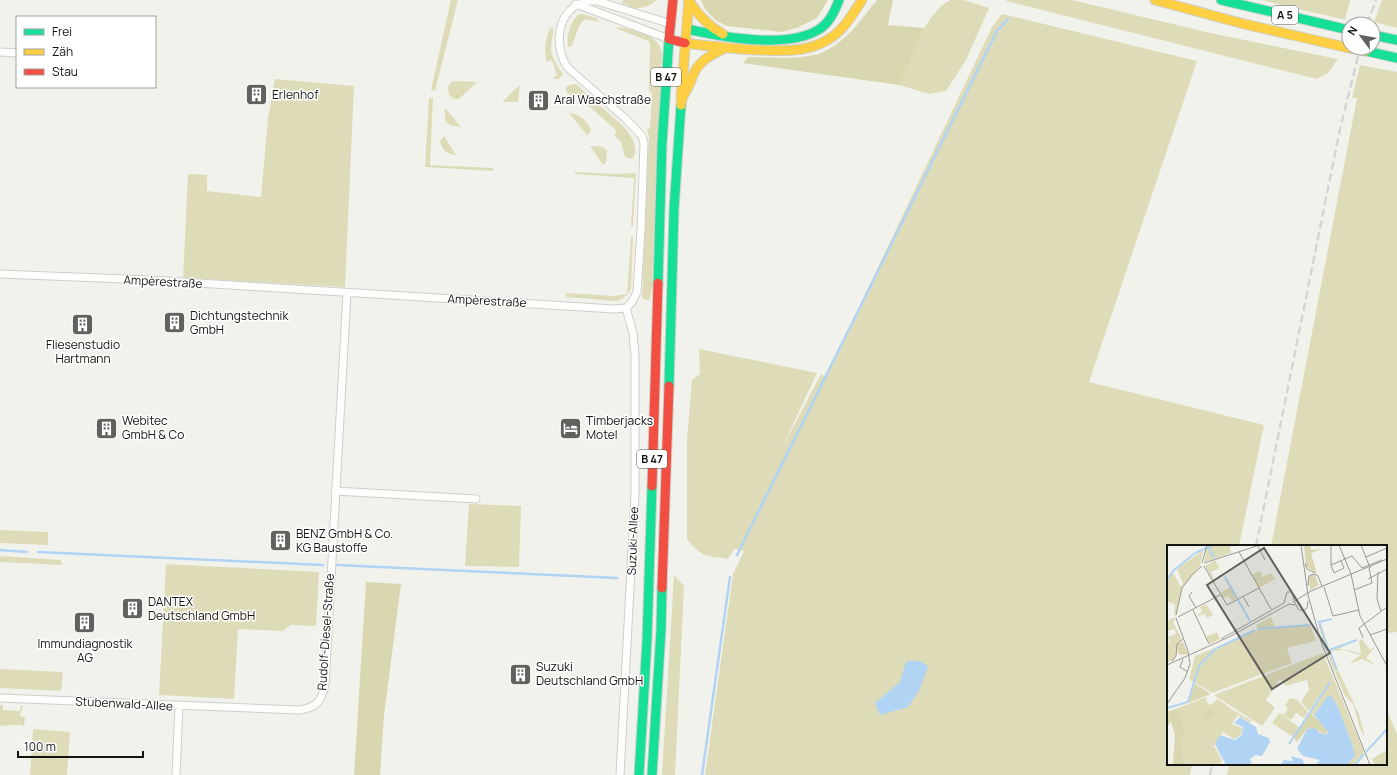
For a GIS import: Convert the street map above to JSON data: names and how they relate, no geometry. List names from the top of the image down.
{
  "streets": {
    "main road": ["A 5", "B 47"],
    "street": [
      "Ampèrestraße",
      "Suzuki-Allee",
      "Rudolf-Diesel-Straße",
      "Stubenwald-Allee"
    ]
  },
  "crossings": [
    ["Ampèrestraße", "Suzuki-Allee"],
    ["Ampèrestraße", "Rudolf-Diesel-Straße"],
    ["Rudolf-Diesel-Straße", "Stubenwald-Allee"]
  ],
  "places": {
    "building": [
      "Erlenhof",
      "Aral Waschstraße",
      "Dichtungstechnik GmbH",
      "Fliesenstudio Hartmann",
      "Webitec GmbH & Co",
      "BENZ GmbH & Co. KG Baustoffe",
      "DANTEX Deutschland GmbH",
      "Immundiagnostik AG",
      "Suzuki Deutschland GmbH"
    ],
    "hotel": ["Timberjacks Motel"]
  },
  "legend": ["Frei", "Zäh", "Stau"],
  "scale_bar": "100 m",
  "north": "top left"
}
